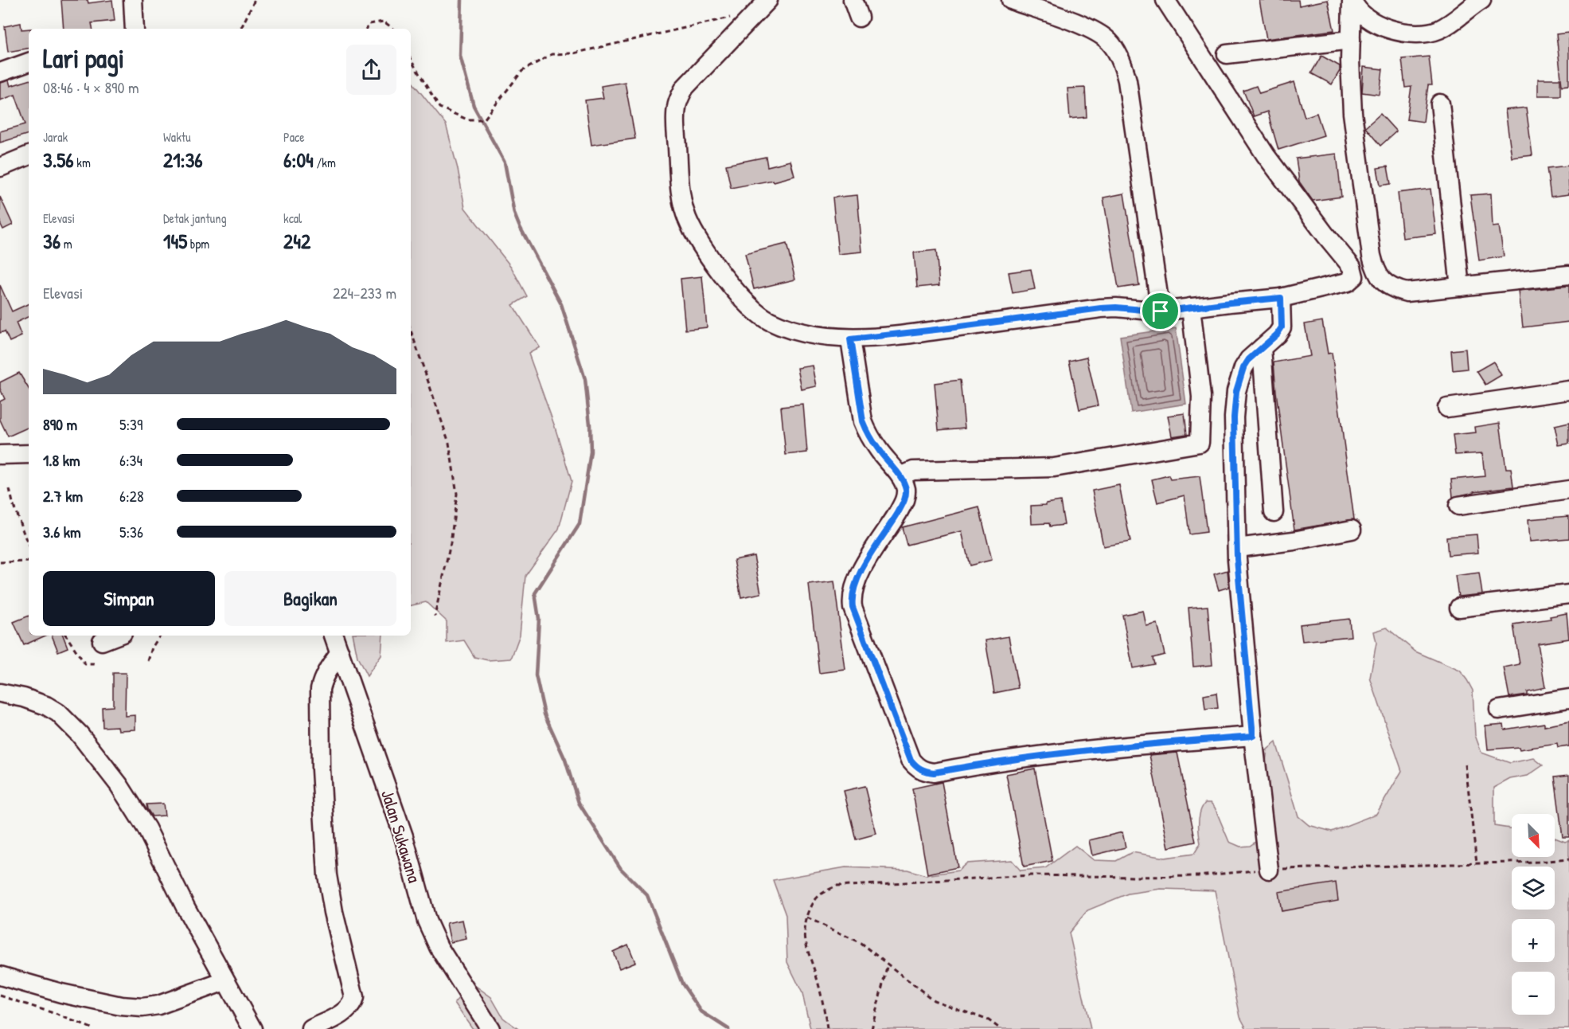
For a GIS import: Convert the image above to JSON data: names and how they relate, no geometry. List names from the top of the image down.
{
  "streets": {
    "street": ["Jalan Sukawana"]
  },
  "north": "bottom right",
  "page": {
    "heading": ["Lari pagi", "08:46 · 4 × 890 m"],
    "stats": [
      ["Jarak", "3.56 km"],
      ["Waktu", "21:36"],
      ["Pace", "6:04 /km"],
      ["Elevasi", "36 m"],
      ["Detak jantung", "145 bpm"],
      ["kcal", "242"]
    ],
    "chart": ["Elevasi", "224–233 m"],
    "list": [
      {
        "name": "890 m",
        "note": "5:39"
      },
      {
        "name": "1.8 km",
        "note": "6:34"
      },
      {
        "name": "2.7 km",
        "note": "6:28"
      },
      {
        "name": "3.6 km",
        "note": "5:36"
      }
    ],
    "buttons": ["Simpan", "Bagikan"],
    "map_buttons": ["+", "−"]
  }
}
